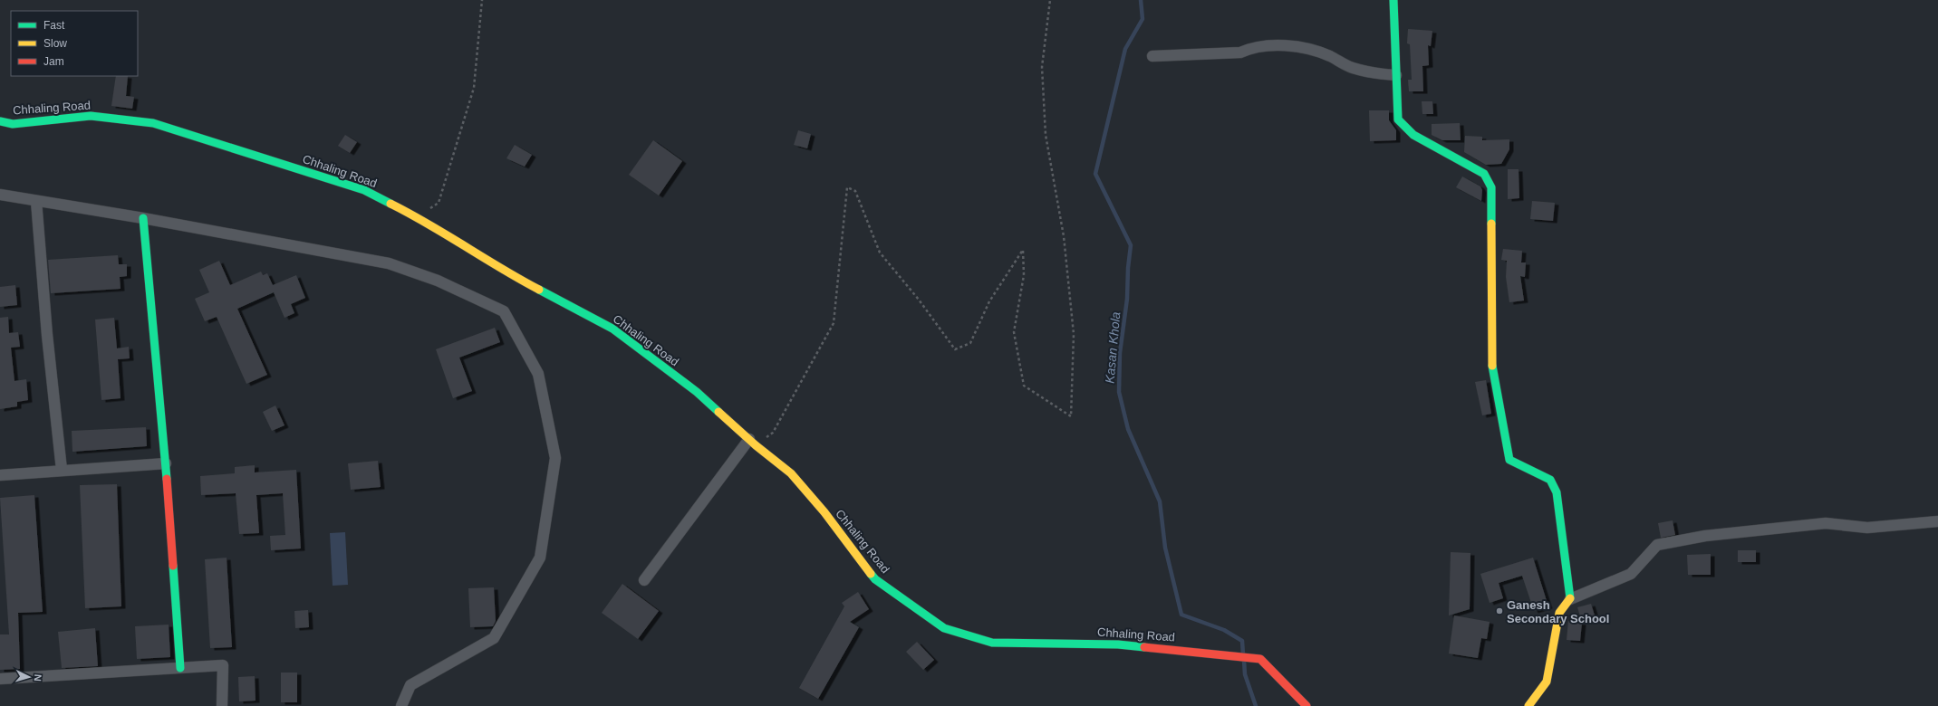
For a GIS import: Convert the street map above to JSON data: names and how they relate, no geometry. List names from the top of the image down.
{
  "streets": {
    "street": ["Chhaling Road"]
  },
  "water": ["Kasan Khola"],
  "places": ["Ganesh Secondary School"],
  "legend": ["Fast", "Slow", "Jam"],
  "north": "right"
}
